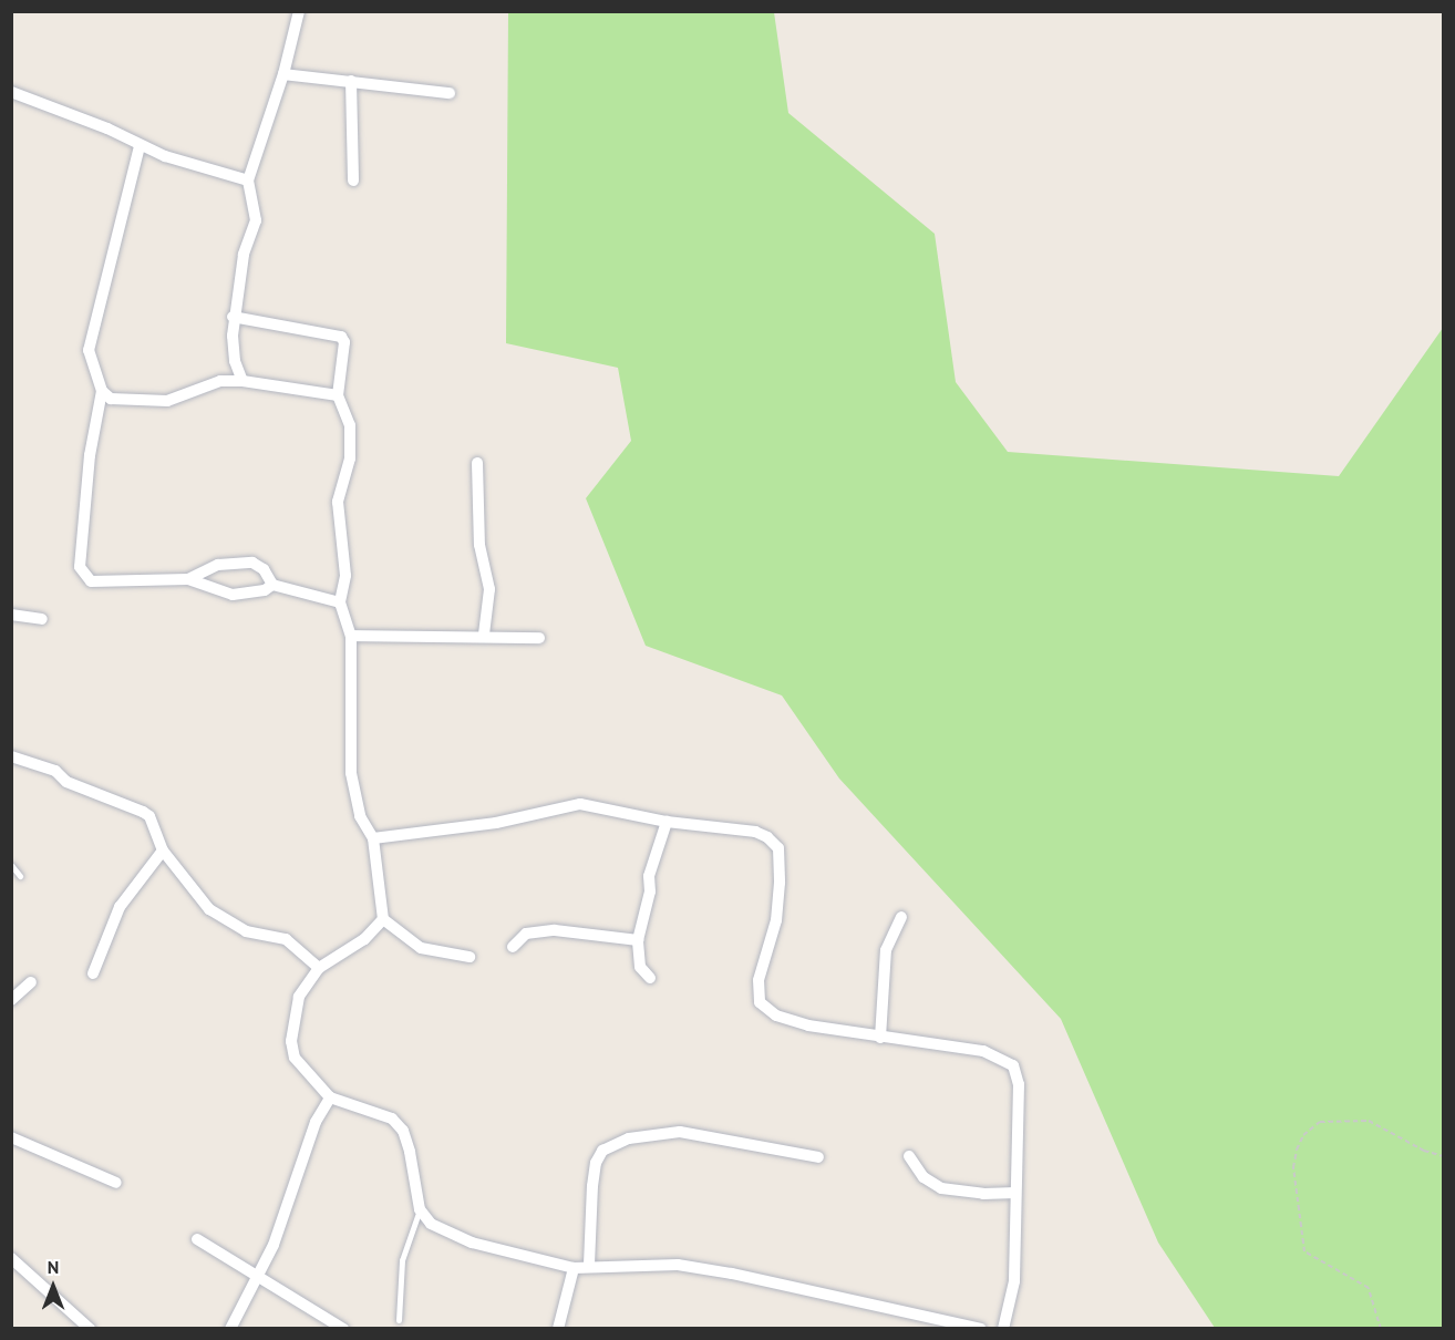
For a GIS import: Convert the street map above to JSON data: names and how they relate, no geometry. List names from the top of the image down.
{
  "north": "top"
}
